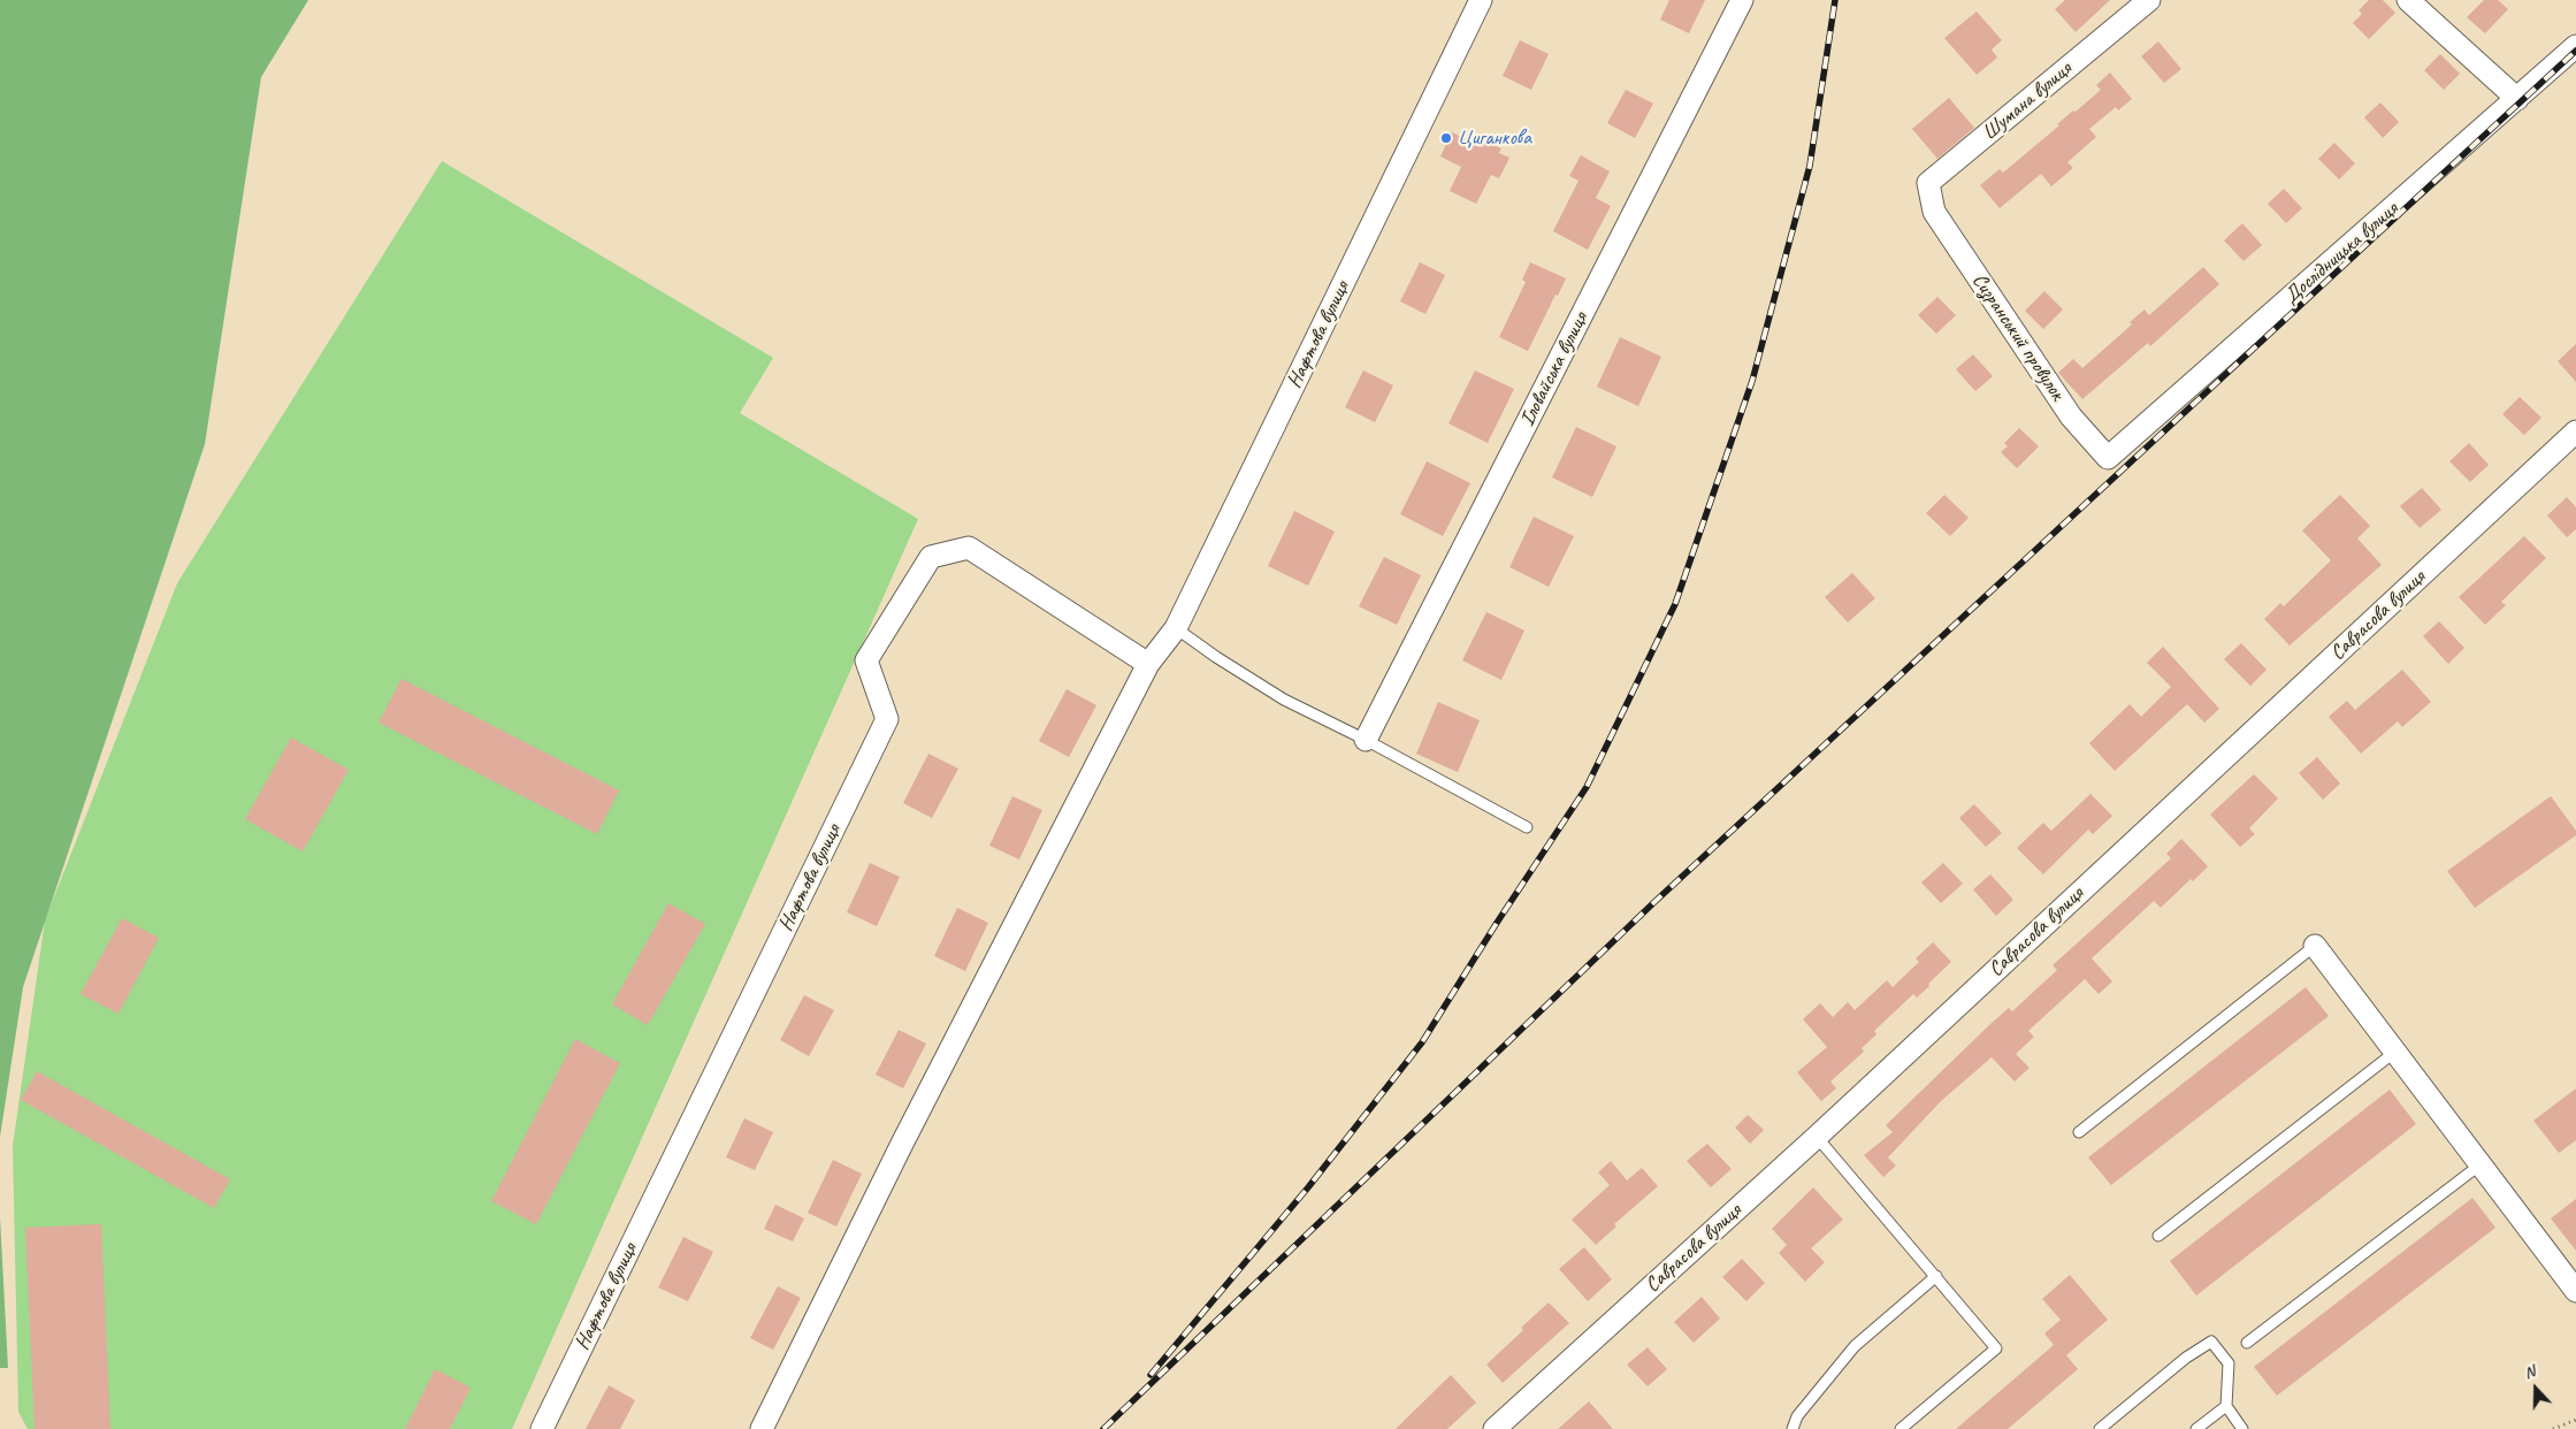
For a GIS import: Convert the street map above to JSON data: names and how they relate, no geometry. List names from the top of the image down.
{
  "streets": {
    "street": [
      "Шумана вулиця",
      "Дослідницька вулиця",
      "Нафтова вулиця",
      "Сизранський провулок",
      "Іловайська вулиця",
      "Саврасова вулиця"
    ]
  },
  "crossings": [
    ["Шумана вулиця", "Сизранський провулок"],
    ["Дослідницька вулиця", "Сизранський провулок"]
  ],
  "places": ["Циганкова"],
  "north": "top"
}
